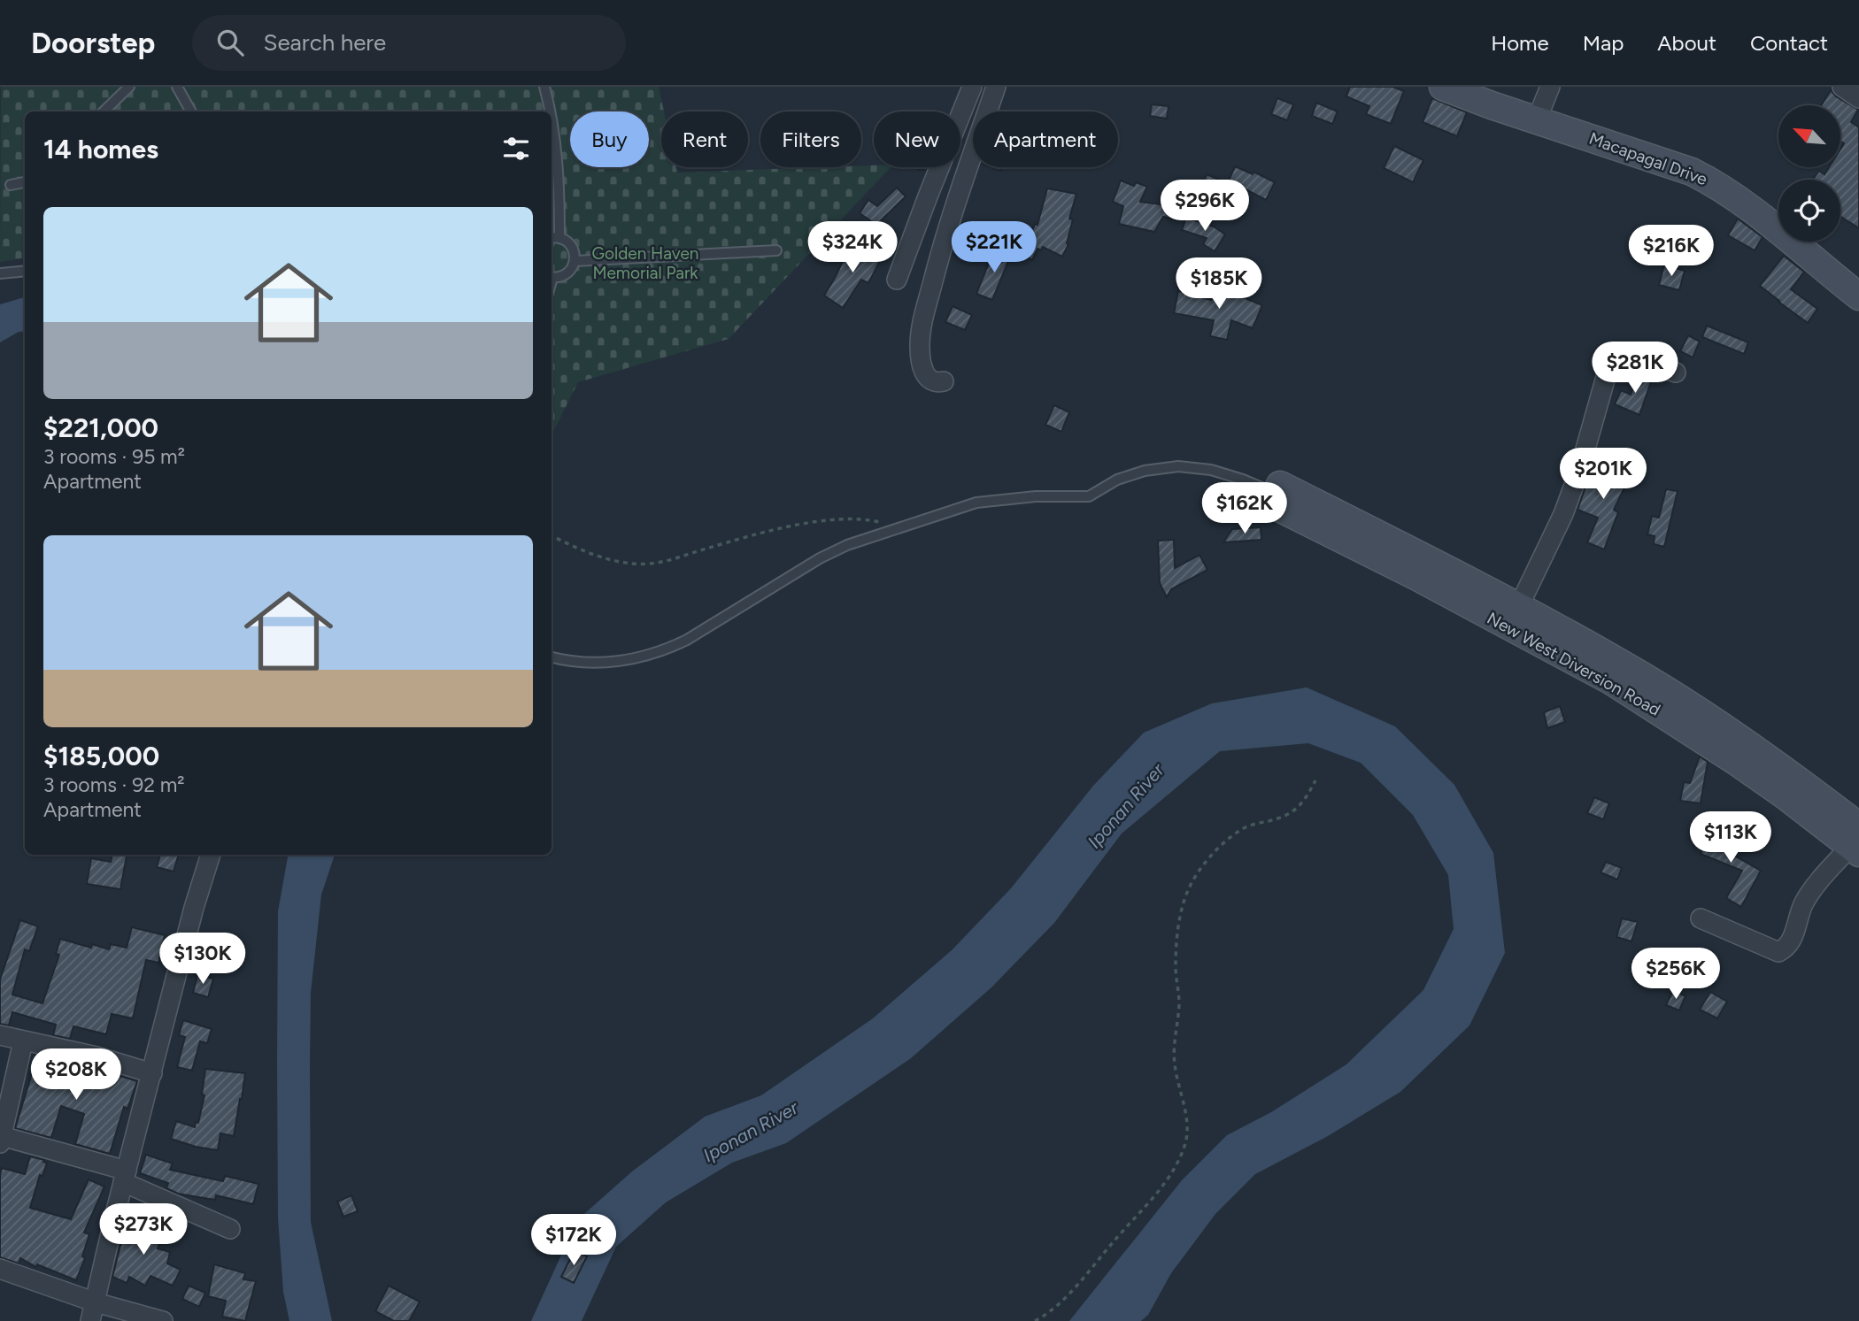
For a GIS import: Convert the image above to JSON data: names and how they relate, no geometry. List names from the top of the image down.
{
  "streets": {
    "street": ["Macapagal Drive", "New West Diversion Road"]
  },
  "water": ["Iponan River"],
  "parks": ["Golden Haven Memorial Park"],
  "north": "top left",
  "page": {
    "header": "Doorstep",
    "search": "Search here",
    "nav": [
      "Home",
      "Map",
      "About",
      "Contact"
    ],
    "chip": [
      "Buy",
      "Rent",
      "Filters",
      "New",
      "Apartment"
    ],
    "heading": "14 homes",
    "price": [
      "$296K",
      "$324K",
      "$221K",
      "$216K",
      "$185K",
      "$281K",
      "$201K",
      "$162K",
      "$113K",
      "$130K",
      "$256K",
      "$208K",
      "$273K",
      "$172K"
    ],
    "list": [
      {
        "name": "$221,000",
        "note": "3 rooms · 95 m² · Apartment"
      },
      {
        "name": "$185,000",
        "note": "3 rooms · 92 m² · Apartment"
      }
    ]
  }
}
